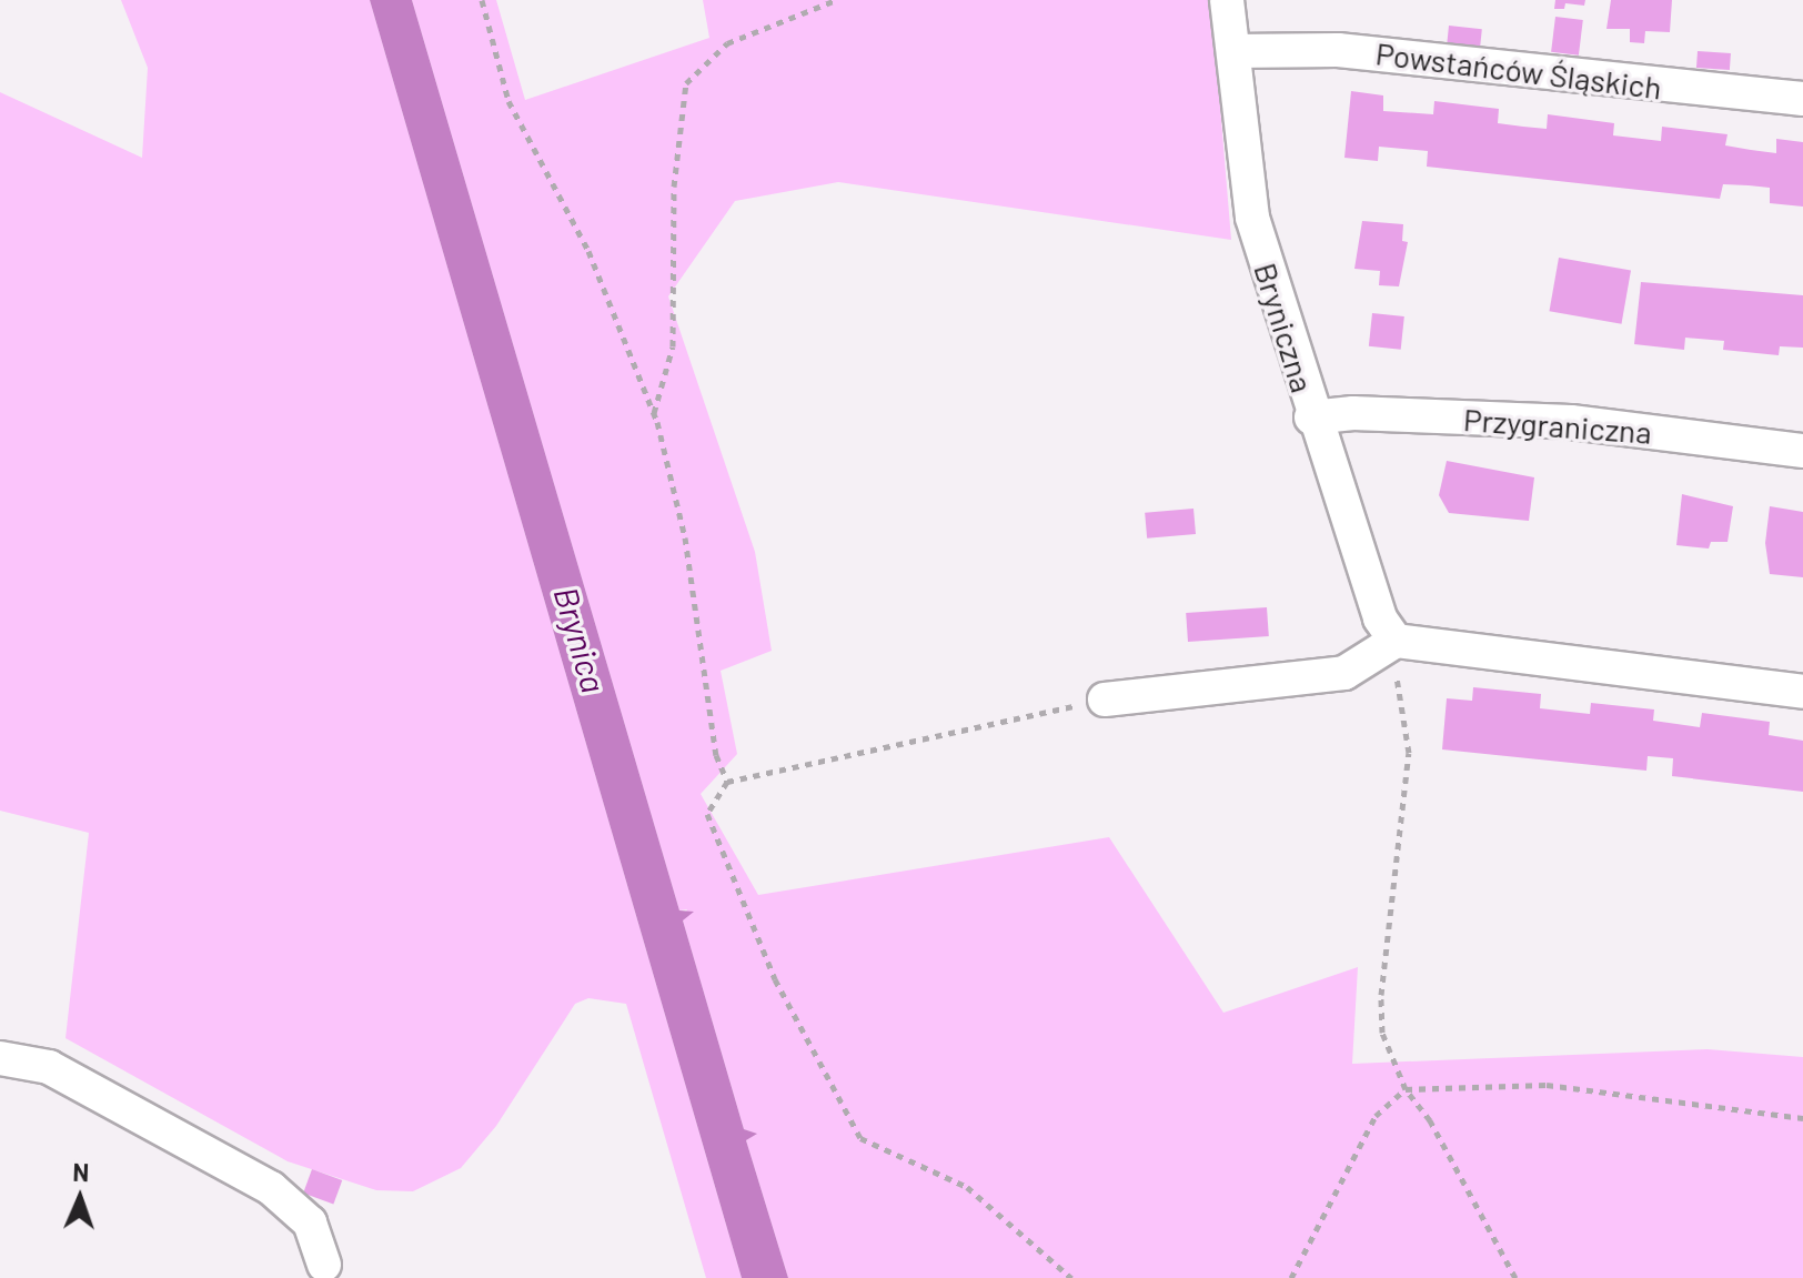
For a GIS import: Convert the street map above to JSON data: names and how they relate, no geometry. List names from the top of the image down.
{
  "streets": {
    "street": ["Powstańców Śląskich", "Bryniczna", "Przygraniczna"]
  },
  "crossings": [
    ["Powstańców Śląskich", "Bryniczna"],
    ["Bryniczna", "Przygraniczna"]
  ],
  "water": ["Brynica"],
  "north": "top"
}
